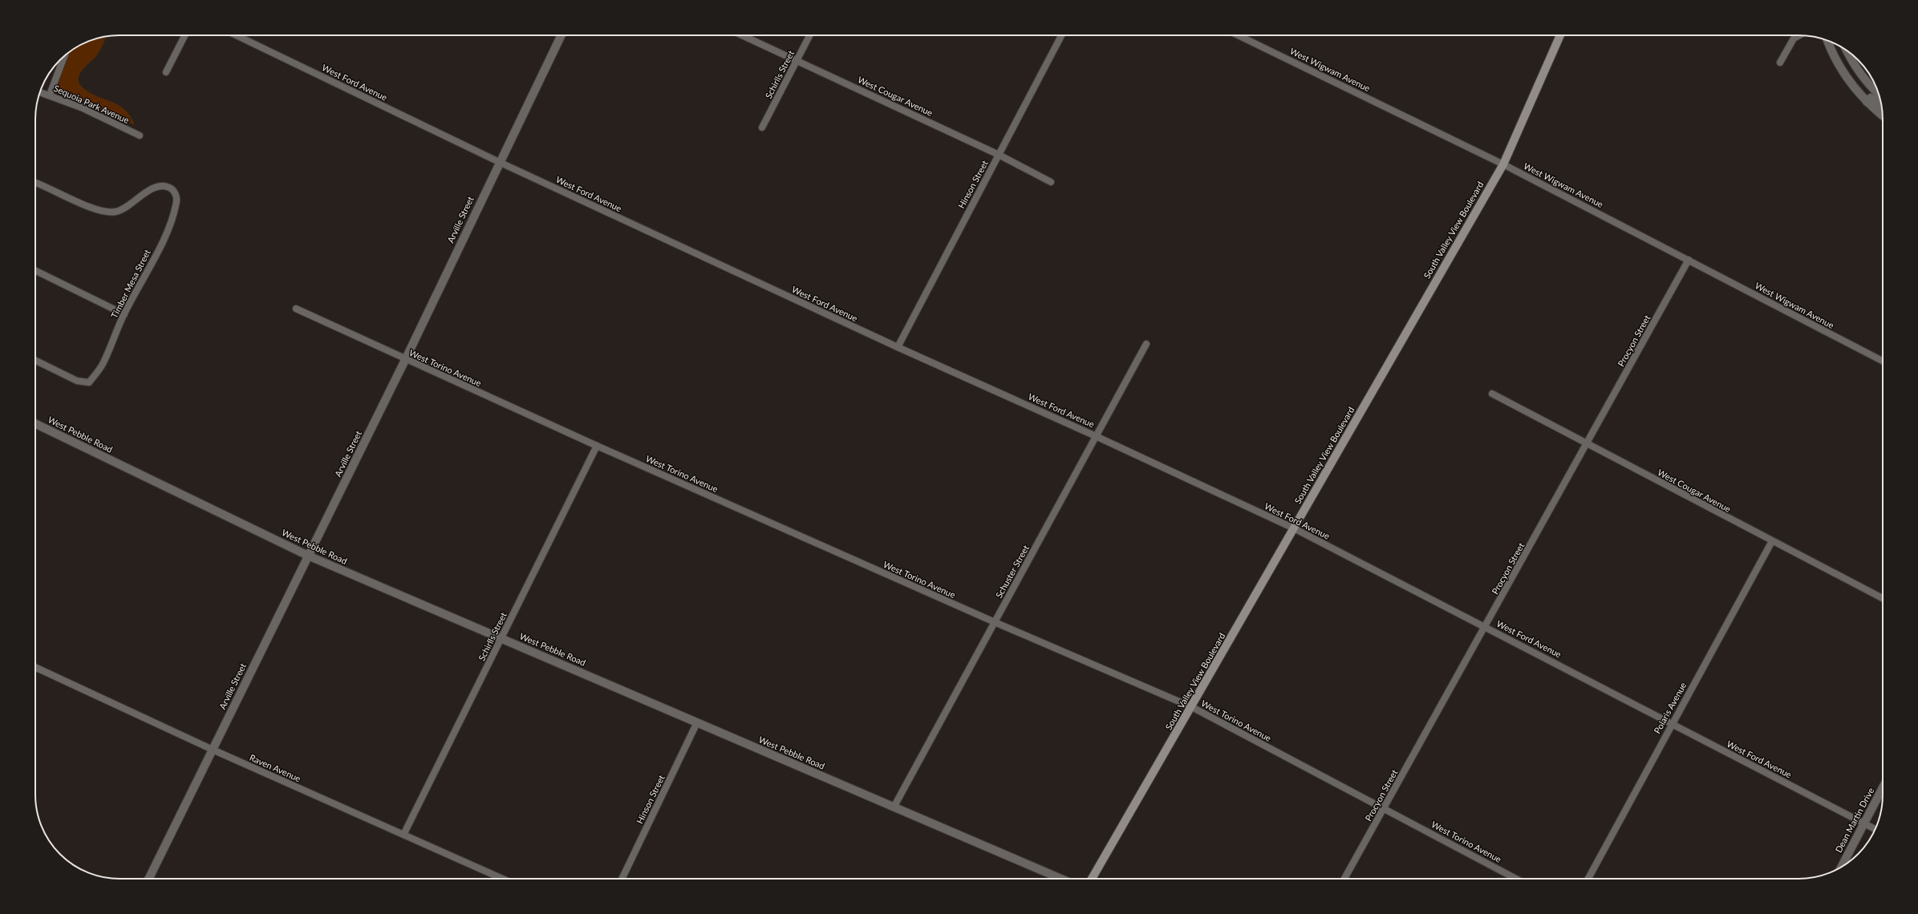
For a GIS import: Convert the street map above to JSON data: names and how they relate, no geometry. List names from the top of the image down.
{
  "streets": {
    "main road": ["South Valley View Boulevard"],
    "street": [
      "West Wigwam Avenue",
      "Schirlls Street",
      "West Ford Avenue",
      "West Cougar Avenue",
      "Sequoia Park Avenue",
      "Hinson Street",
      "Arville Street",
      "Timber Mesa Street",
      "Procyon Street",
      "West Torino Avenue",
      "West Pebble Road",
      "Schuster Street",
      "Polaris Avenue",
      "Raven Avenue",
      "Dean Martin Drive"
    ]
  },
  "crossings": [
    ["West Wigwam Avenue", "South Valley View Boulevard"],
    ["West Wigwam Avenue", "Procyon Street"],
    ["Schirlls Street", "West Cougar Avenue"],
    ["Schirlls Street", "West Torino Avenue"],
    ["Schirlls Street", "West Pebble Road"],
    ["Schirlls Street", "Raven Avenue"],
    ["West Ford Avenue", "Hinson Street"],
    ["West Ford Avenue", "Arville Street"],
    ["West Ford Avenue", "South Valley View Boulevard"],
    ["West Ford Avenue", "Procyon Street"],
    ["West Ford Avenue", "Schuster Street"],
    ["West Ford Avenue", "Polaris Avenue"],
    ["West Ford Avenue", "Dean Martin Drive"],
    ["West Cougar Avenue", "Hinson Street"],
    ["West Cougar Avenue", "Procyon Street"],
    ["West Cougar Avenue", "Polaris Avenue"],
    ["Hinson Street", "West Pebble Road"],
    ["Arville Street", "West Torino Avenue"],
    ["Arville Street", "West Pebble Road"],
    ["Arville Street", "Raven Avenue"],
    ["South Valley View Boulevard", "West Torino Avenue"],
    ["Procyon Street", "West Torino Avenue"],
    ["West Torino Avenue", "Schuster Street"],
    ["West Pebble Road", "Schuster Street"]
  ]
}
